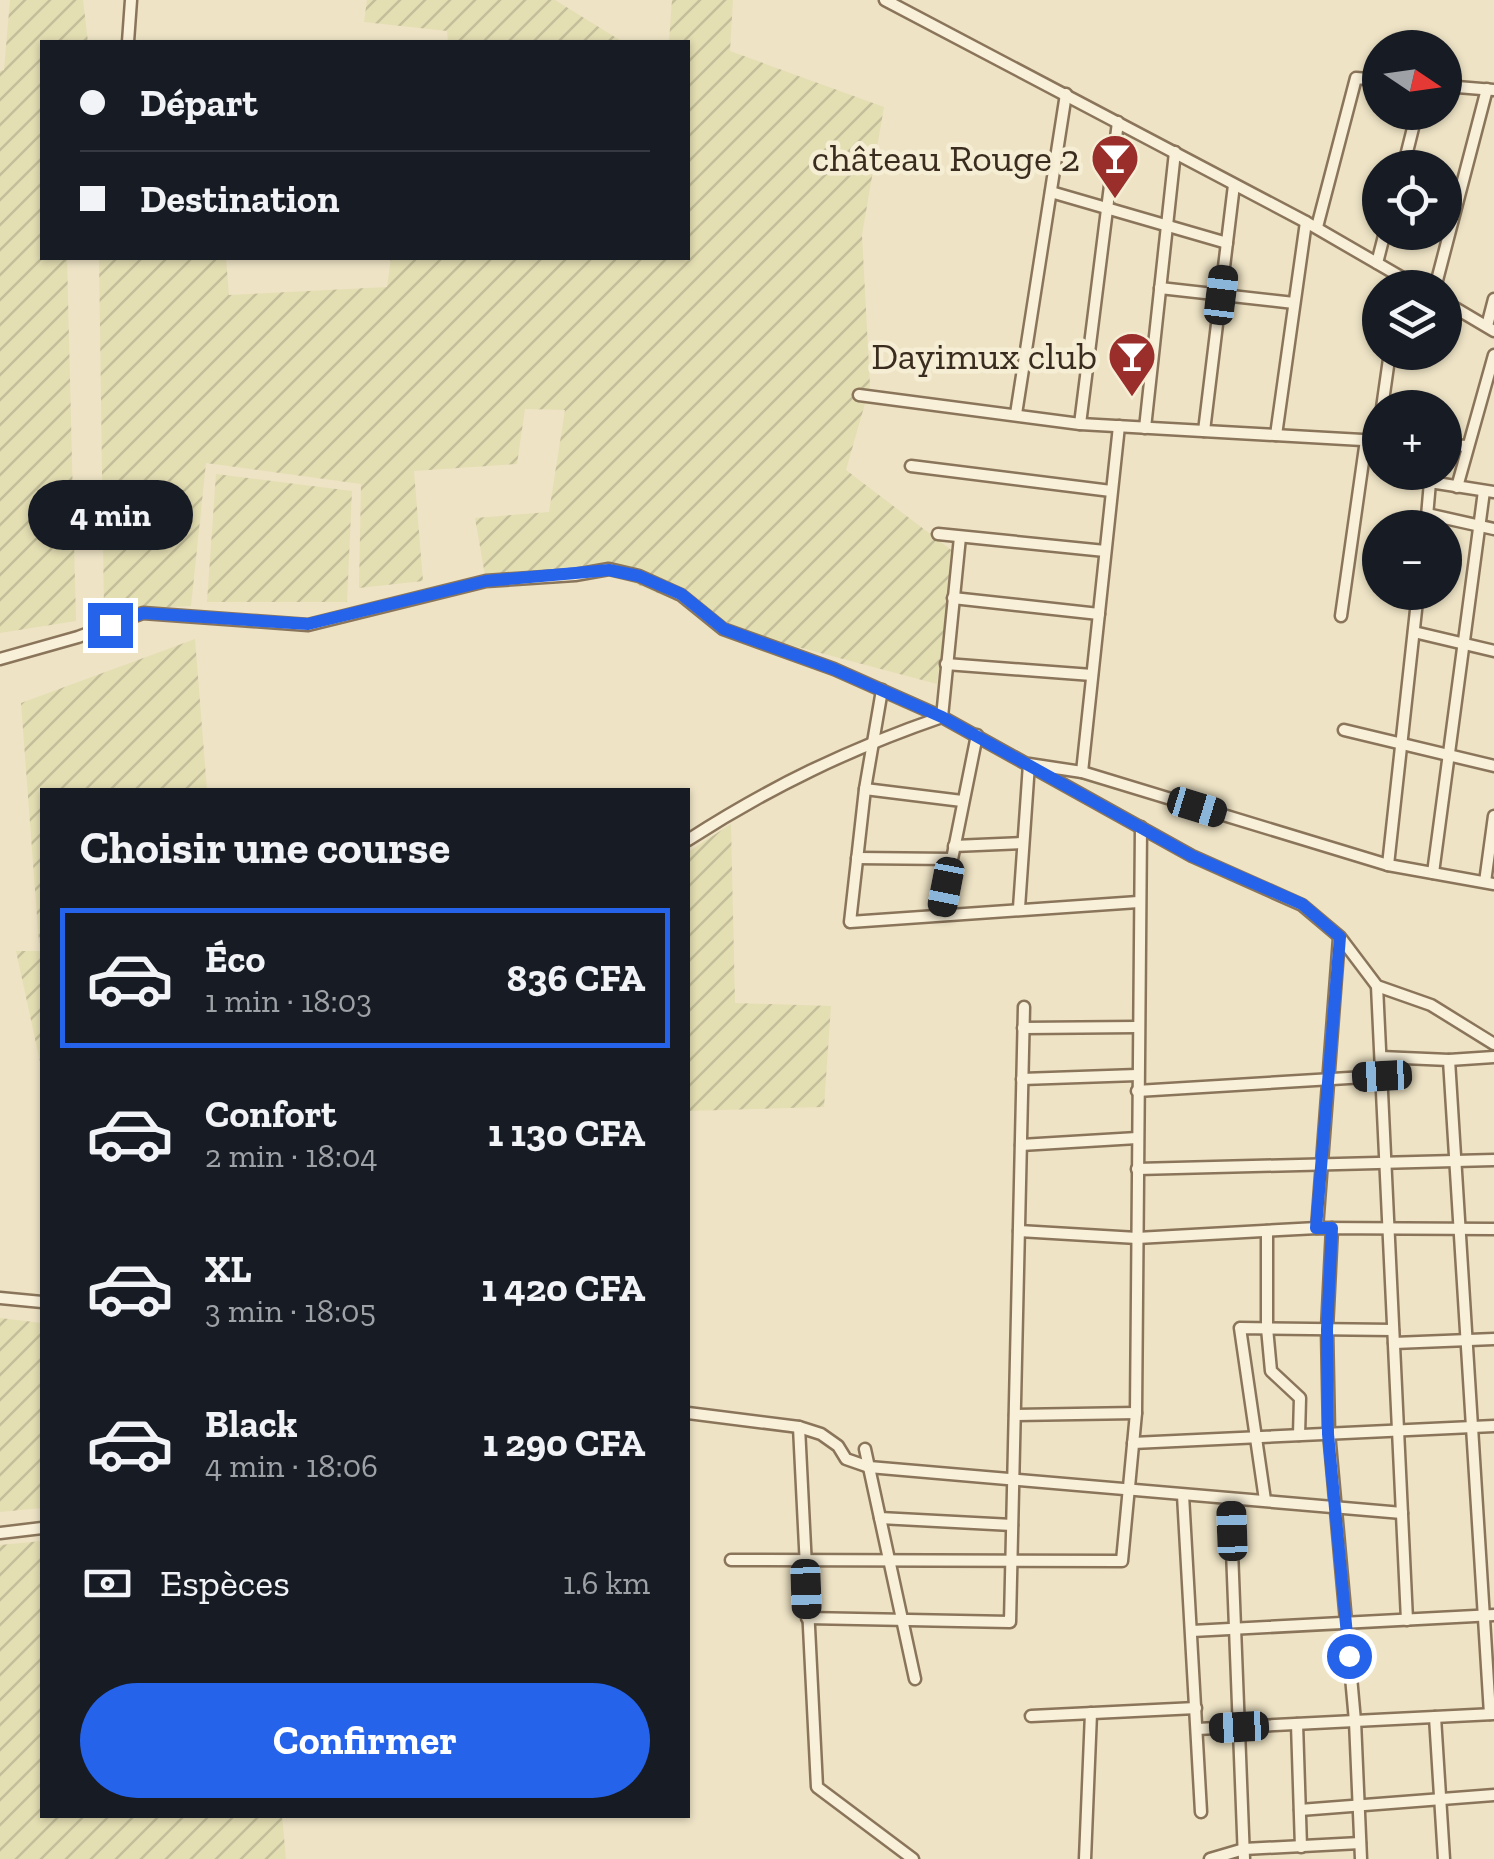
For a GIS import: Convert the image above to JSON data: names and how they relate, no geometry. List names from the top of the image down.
{
  "places": {
    "bar": ["château Rouge 2", "Dayimux club"]
  },
  "north": "right",
  "page": {
    "map_buttons": ["+", "−"],
    "banner": ["Départ", "Destination"],
    "bubble": "4 min",
    "heading": "Choisir une course",
    "list": [
      {
        "name": "Éco",
        "note": "1 min · 18:03",
        "value": "836 CFA"
      },
      {
        "name": "Confort",
        "note": "2 min · 18:04",
        "value": "1 130 CFA"
      },
      {
        "name": "XL",
        "note": "3 min · 18:05",
        "value": "1 420 CFA"
      },
      {
        "name": "Black",
        "note": "4 min · 18:06",
        "value": "1 290 CFA"
      }
    ],
    "pay": ["Espèces", "1.6 km"],
    "buttons": "Confirmer"
  }
}
